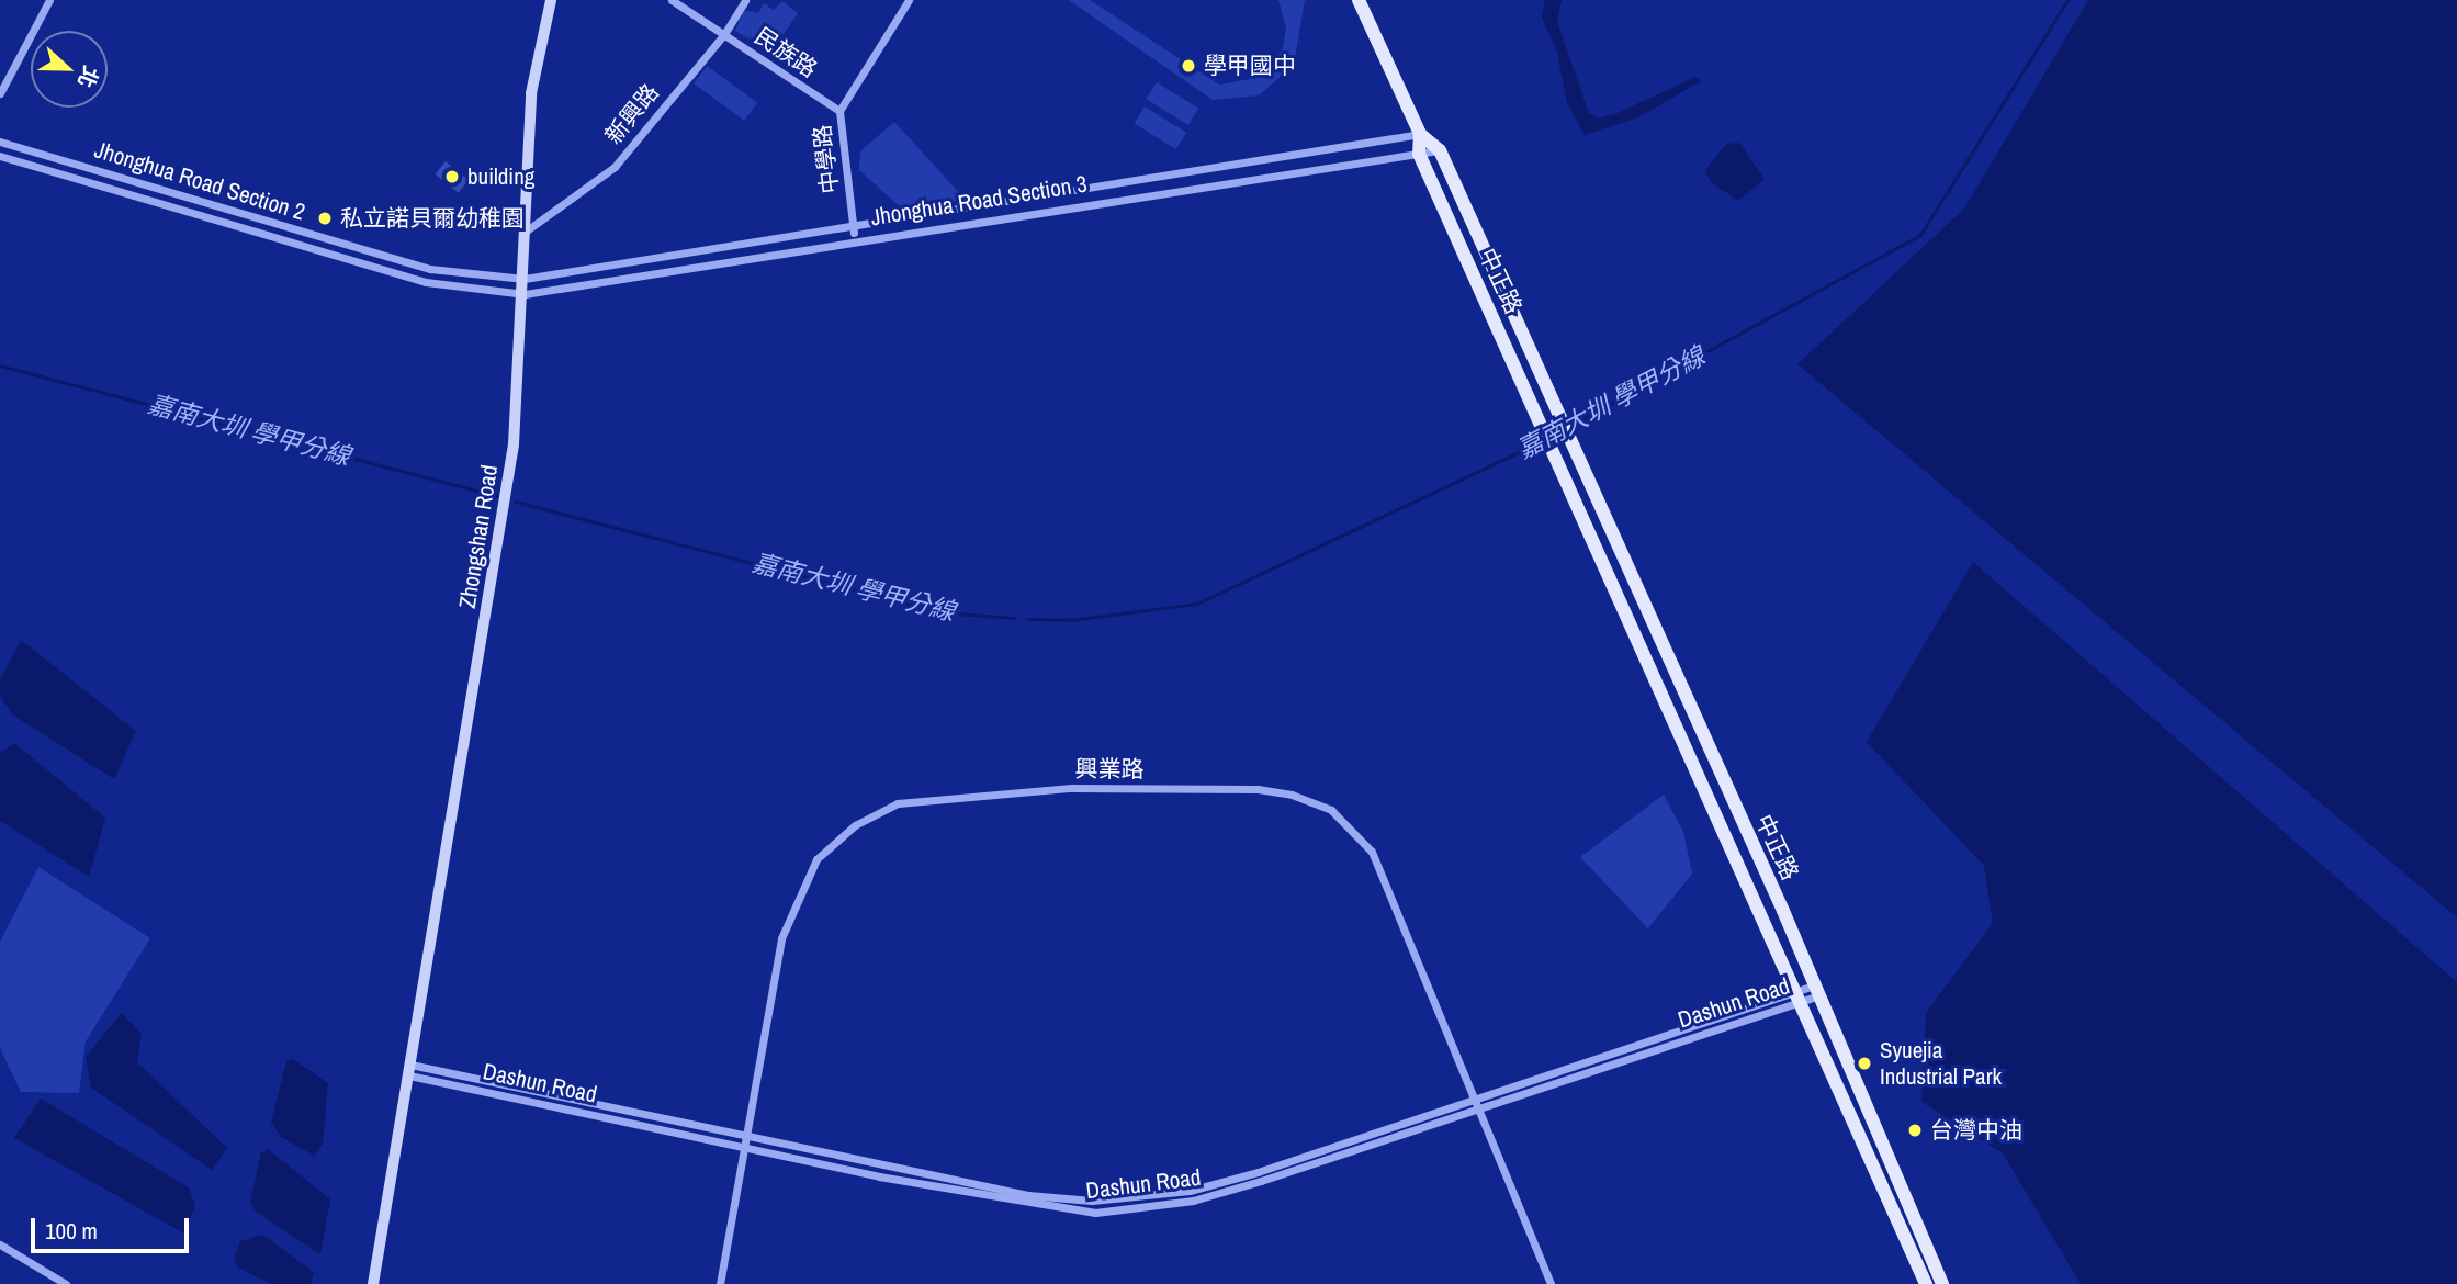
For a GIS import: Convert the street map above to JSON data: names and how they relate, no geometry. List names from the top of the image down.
{
  "streets": {
    "main road": ["中正路", "Zhongshan Road"],
    "street": [
      "民族路",
      "新興路",
      "中學路",
      "Jhonghua Road Section 2",
      "Jhonghua Road Section 3",
      "興業路",
      "Dashun Road"
    ]
  },
  "crossings": [
    ["民族路", "新興路"],
    ["民族路", "中學路"],
    ["新興路", "Zhongshan Road"],
    ["中學路", "Jhonghua Road Section 3"],
    ["Jhonghua Road Section 2", "Jhonghua Road Section 3"],
    ["Jhonghua Road Section 2", "Zhongshan Road"],
    ["Jhonghua Road Section 3", "中正路"],
    ["Jhonghua Road Section 3", "Zhongshan Road"],
    ["中正路", "Dashun Road"],
    ["Zhongshan Road", "Dashun Road"],
    ["興業路", "Dashun Road"]
  ],
  "water": ["嘉南大圳 學甲分線"],
  "places": [
    "學甲國中",
    "building",
    "私立諾貝爾幼稚園",
    "Syuejia Industrial Park",
    "台灣中油"
  ],
  "scale_bar": "100 m",
  "north": "right"
}
